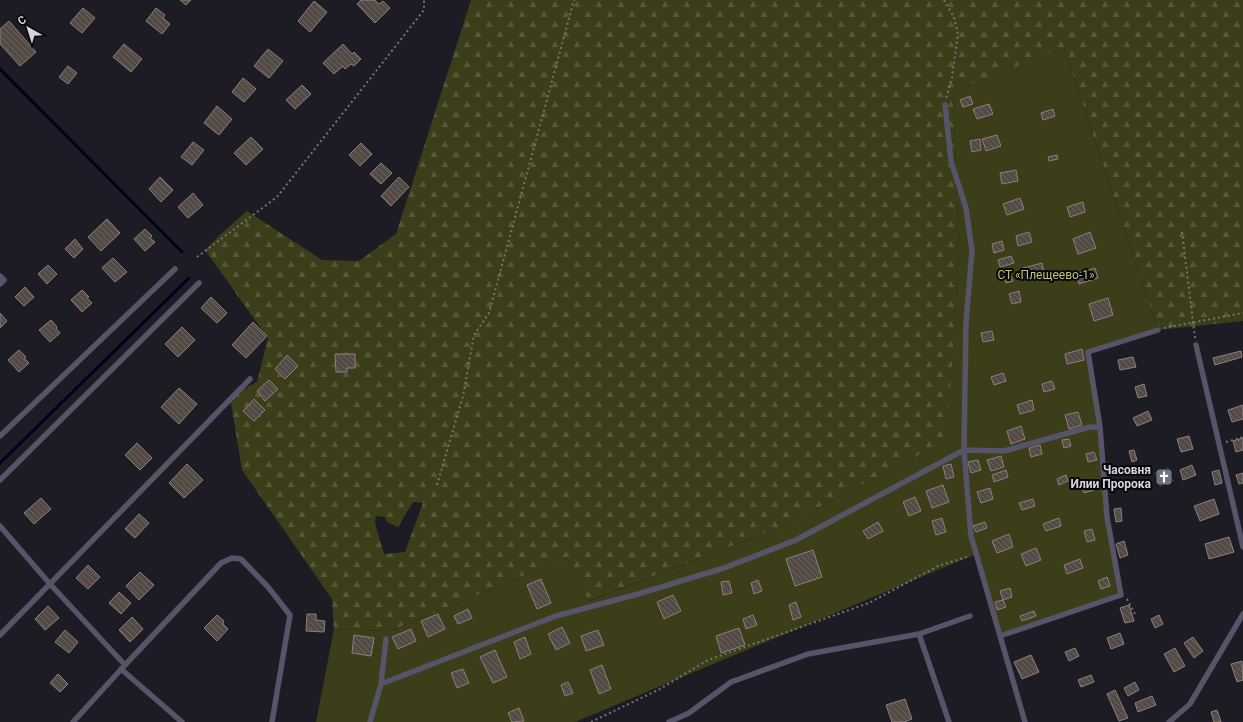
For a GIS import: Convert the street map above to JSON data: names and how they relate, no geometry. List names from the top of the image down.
{
  "parks": ["СТ «Плещеево-1»"],
  "places": {
    "church": ["Часовня Илии Пророка"]
  },
  "north": "top left"
}
